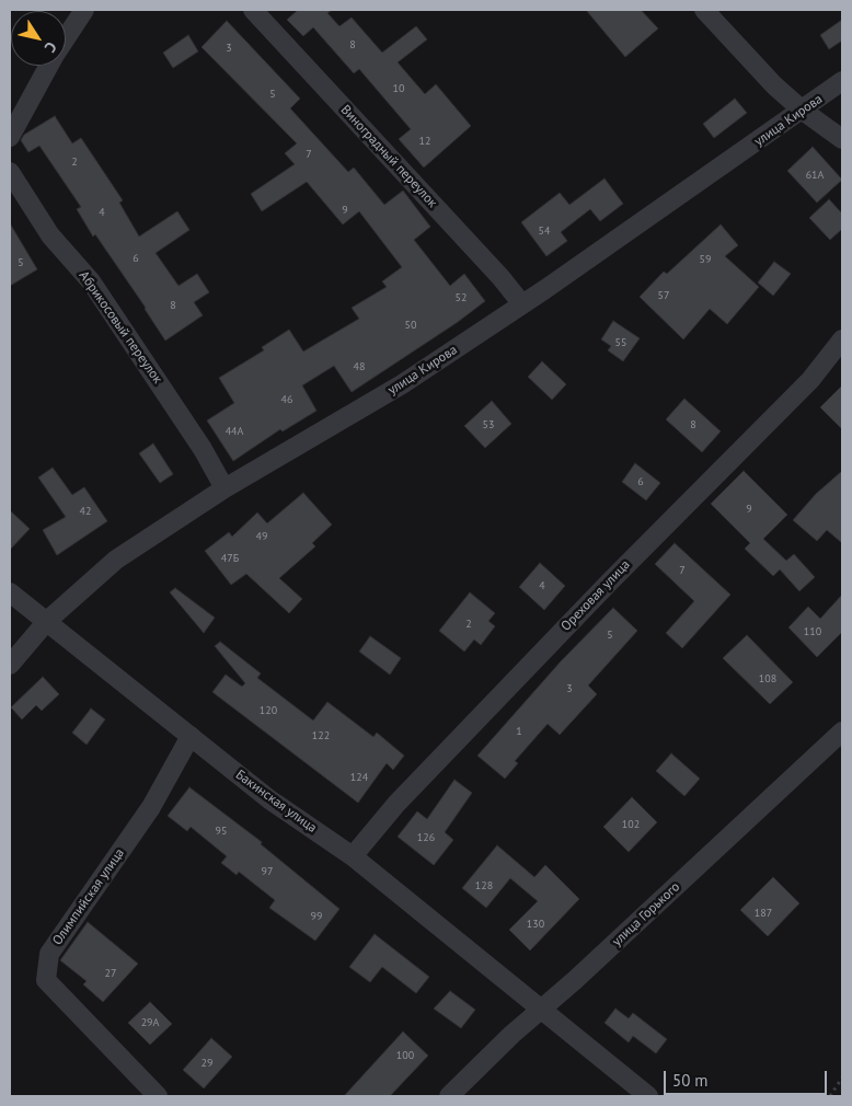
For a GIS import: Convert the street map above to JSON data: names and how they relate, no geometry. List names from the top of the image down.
{
  "streets": {
    "street": [
      "улица Кирова",
      "Виноградный переулок",
      "Абрикосовый переулок",
      "Ореховая улица",
      "Бакинская улица",
      "Олимпийская улица",
      "улица Горького"
    ]
  },
  "crossings": [
    ["улица Кирова", "Виноградный переулок"],
    ["улица Кирова", "Абрикосовый переулок"],
    ["улица Кирова", "Бакинская улица"],
    ["Ореховая улица", "Бакинская улица"],
    ["Бакинская улица", "Олимпийская улица"],
    ["Бакинская улица", "улица Горького"]
  ],
  "house_numbers": [
    "8",
    "3",
    "10",
    "5",
    "12",
    "7",
    "2",
    "61А",
    "9",
    "4",
    "54",
    "6",
    "59",
    "5",
    "57",
    "52",
    "8",
    "50",
    "55",
    "48",
    "46",
    "53",
    "8",
    "44А",
    "6",
    "9",
    "42",
    "49",
    "47Б",
    "7",
    "4",
    "2",
    "110",
    "5",
    "108",
    "3",
    "120",
    "1",
    "122",
    "124",
    "102",
    "95",
    "126",
    "97",
    "128",
    "187",
    "99",
    "130",
    "27",
    "29А",
    "100",
    "29"
  ],
  "scale_bar": "50 m",
  "north": "bottom right"
}
